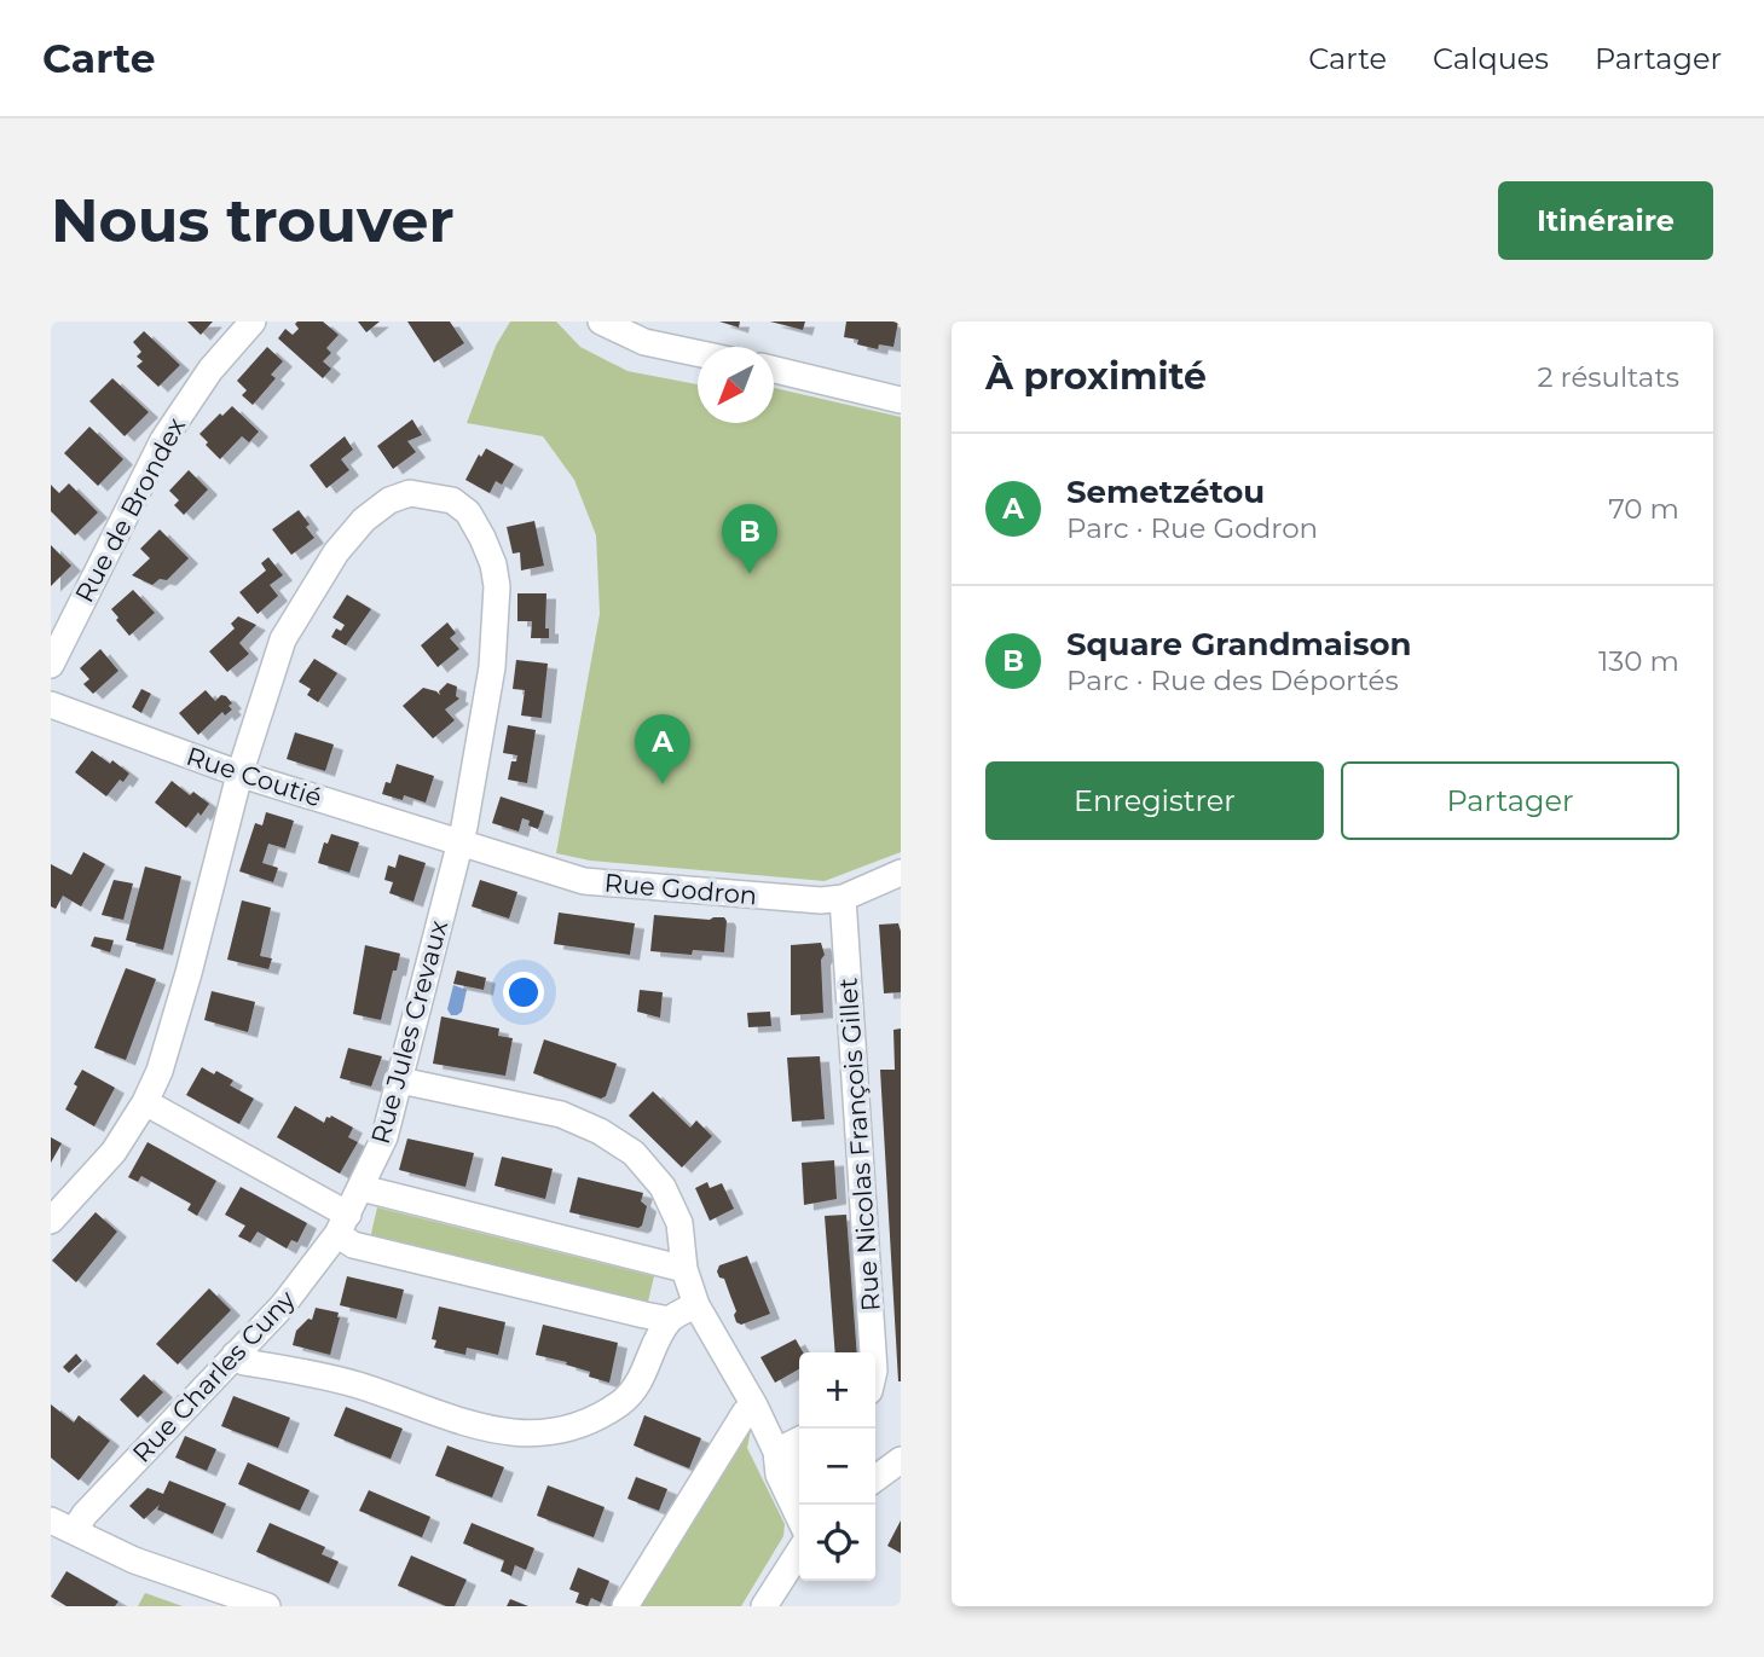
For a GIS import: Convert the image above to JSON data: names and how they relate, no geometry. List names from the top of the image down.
{
  "streets": {
    "street": [
      "Rue de Brondex",
      "Rue Coutié",
      "Rue Godron",
      "Rue Jules Crevaux",
      "Rue Nicolas François Gillet",
      "Rue Charles Cuny"
    ]
  },
  "crossings": [
    ["Rue Coutié", "Rue Godron"],
    ["Rue Coutié", "Rue Jules Crevaux"],
    ["Rue Godron", "Rue Jules Crevaux"],
    ["Rue Godron", "Rue Nicolas François Gillet"],
    ["Rue Jules Crevaux", "Rue Charles Cuny"]
  ],
  "north": "bottom left",
  "page": {
    "header": "Carte",
    "nav": ["Carte", "Calques", "Partager"],
    "buttons": [
      "Itinéraire",
      ["Enregistrer", "Partager"]
    ],
    "title": "Nous trouver",
    "heading": ["À proximité", "2 résultats"],
    "list": [
      {
        "mark": "A",
        "name": "Semetzétou",
        "note": "Parc · Rue Godron",
        "value": "70 m"
      },
      {
        "mark": "B",
        "name": "Square Grandmaison",
        "note": "Parc · Rue des Déportés",
        "value": "130 m"
      }
    ],
    "pins": ["B", "A"],
    "map_buttons": ["+", "−"]
  }
}
